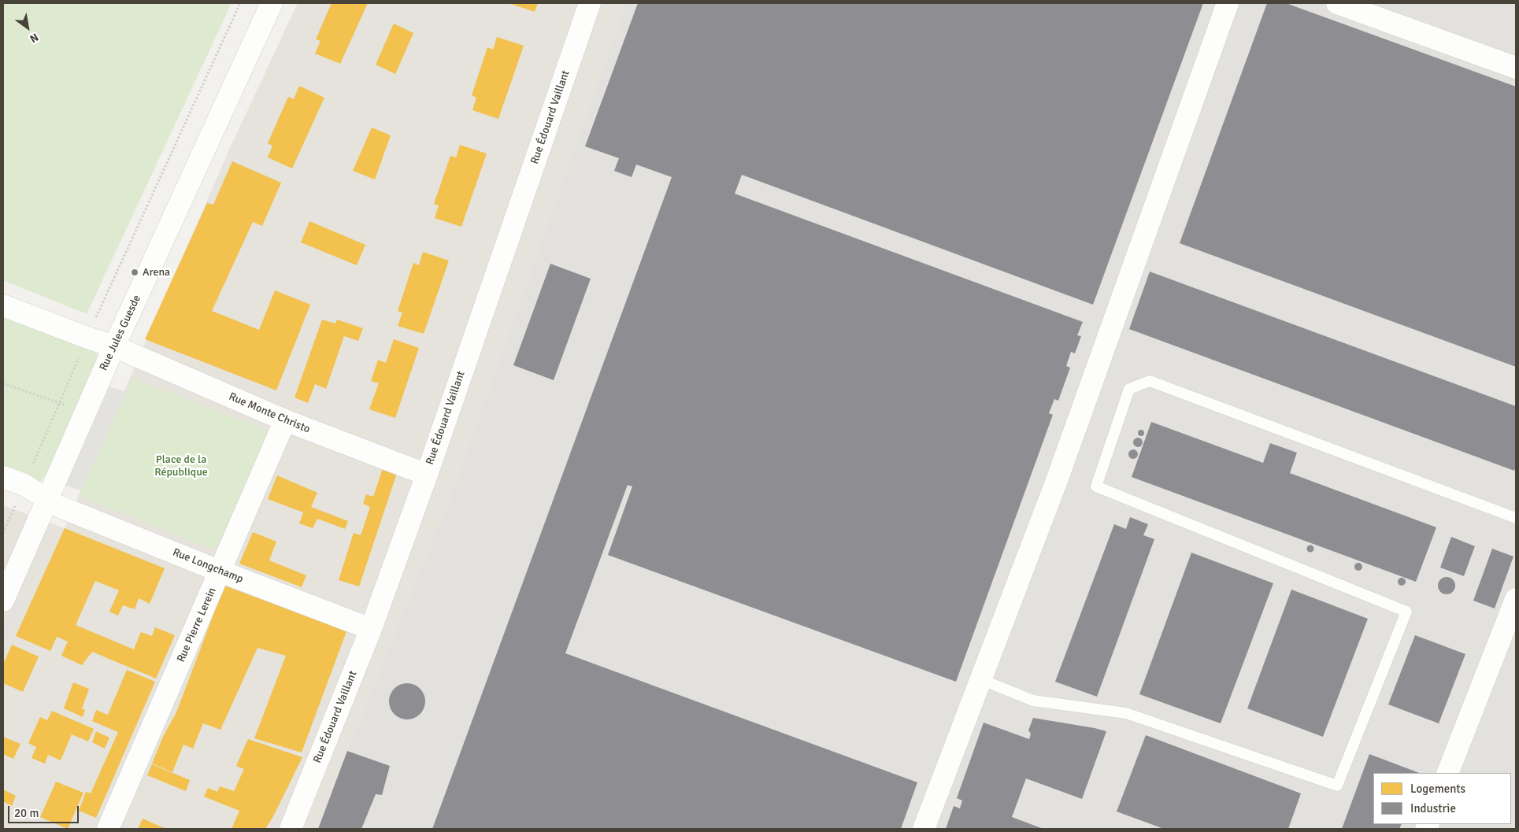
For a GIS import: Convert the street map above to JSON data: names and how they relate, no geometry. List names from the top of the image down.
{
  "streets": {
    "street": [
      "Rue Édouard Vaillant",
      "Rue Jules Guesde",
      "Rue Monte Christo",
      "Rue Longchamp",
      "Rue Pierre Lerein"
    ]
  },
  "crossings": [
    ["Rue Édouard Vaillant", "Rue Monte Christo"],
    ["Rue Édouard Vaillant", "Rue Longchamp"],
    ["Rue Jules Guesde", "Rue Monte Christo"],
    ["Rue Jules Guesde", "Rue Longchamp"],
    ["Rue Monte Christo", "Rue Pierre Lerein"],
    ["Rue Longchamp", "Rue Pierre Lerein"]
  ],
  "parks": ["Place de la République"],
  "places": ["Arena"],
  "legend": ["Logements", "Industrie"],
  "scale_bar": "20 m",
  "north": "bottom right"
}
